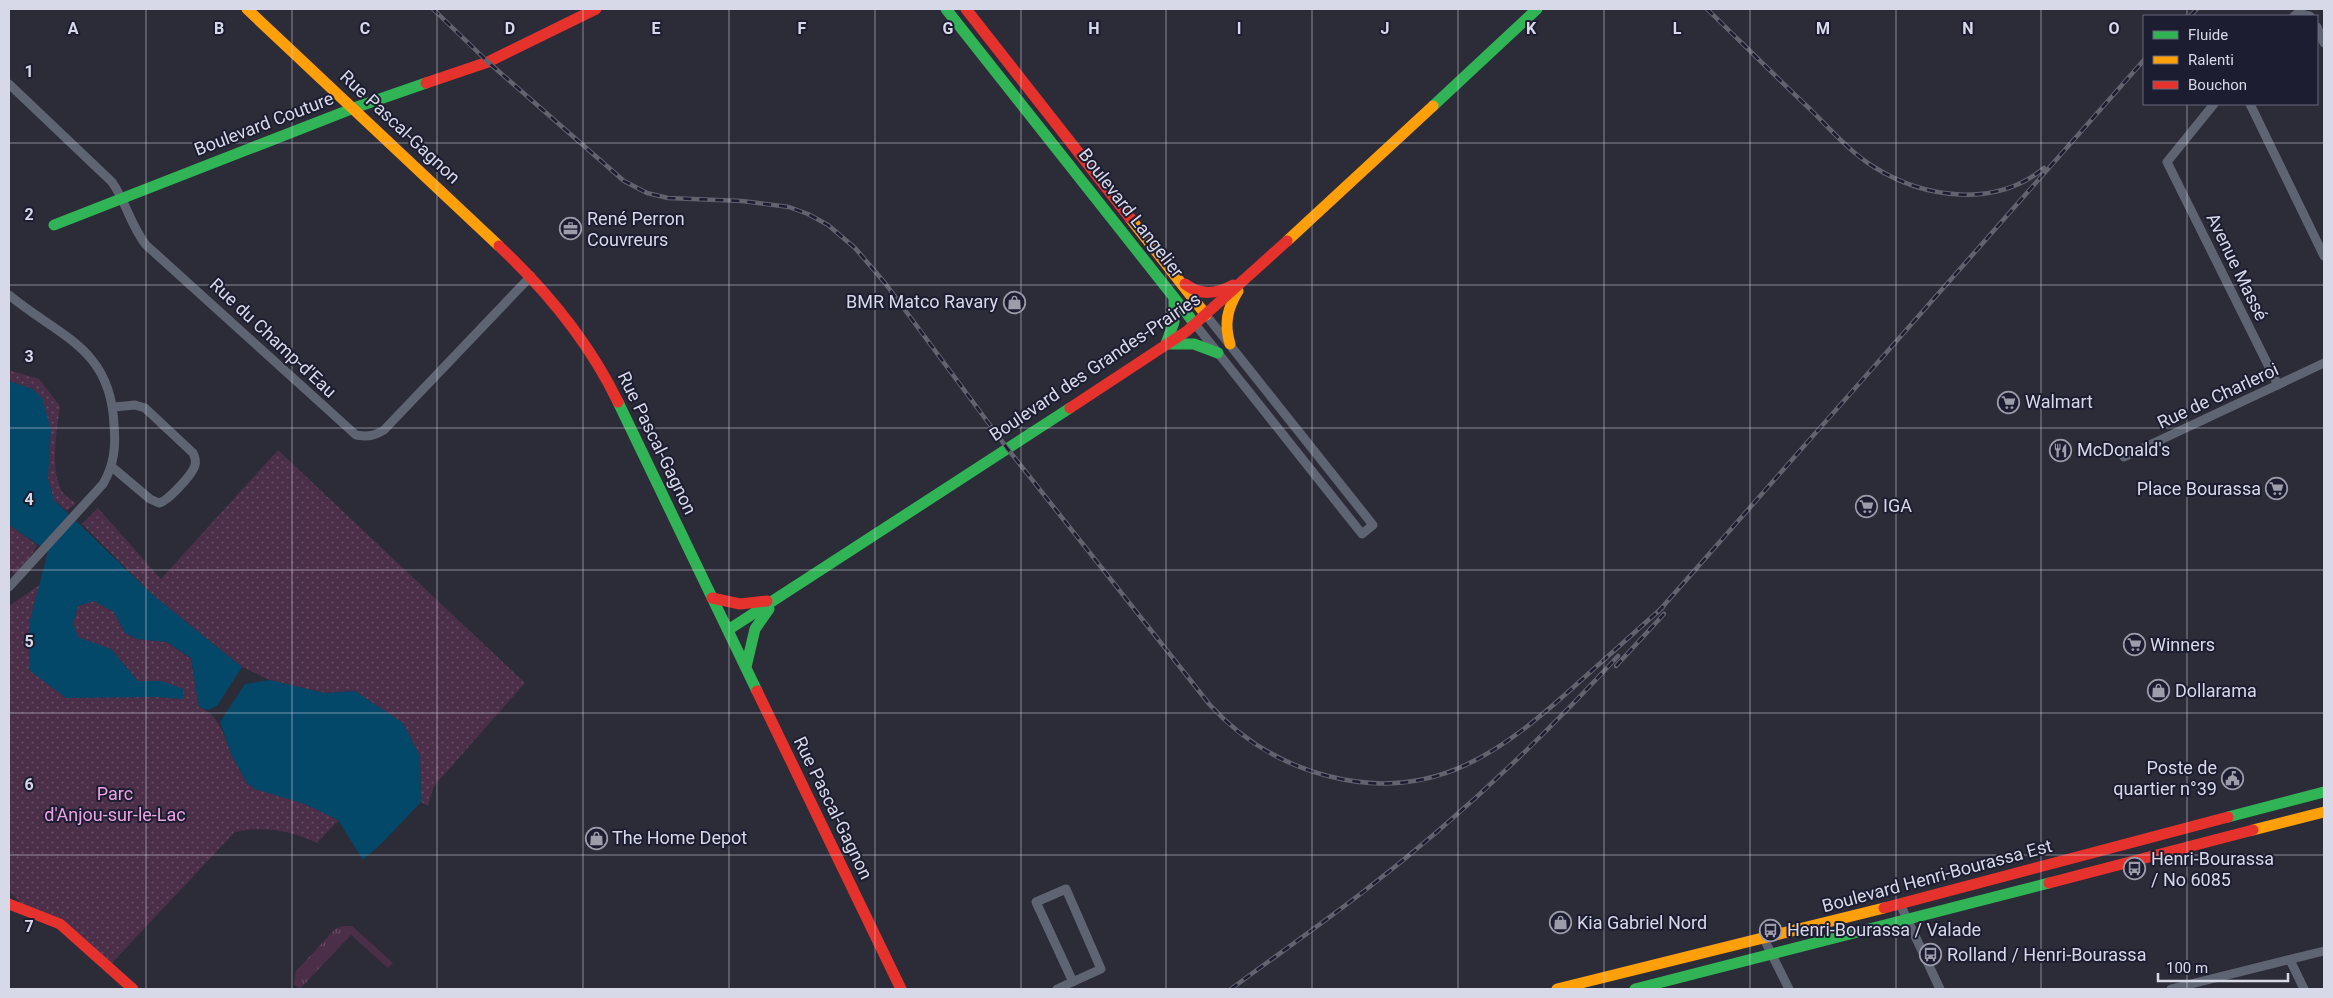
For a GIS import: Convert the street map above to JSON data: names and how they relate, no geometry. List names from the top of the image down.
{
  "streets": {
    "main road": [
      "Boulevard Couture",
      "Rue Pascal-Gagnon",
      "Boulevard Langelier",
      "Boulevard des Grandes-Prairies",
      "Boulevard Henri-Bourassa Est"
    ],
    "street": ["Avenue Massé", "Rue du Champ-d'Eau", "Rue de Charleroi"]
  },
  "crossings": [
    ["Boulevard Couture", "Rue Pascal-Gagnon"],
    ["Boulevard Couture", "Rue du Champ-d'Eau"],
    ["Rue Pascal-Gagnon", "Rue du Champ-d'Eau"],
    ["Rue Pascal-Gagnon", "Boulevard des Grandes-Prairies"],
    ["Boulevard Langelier", "Boulevard des Grandes-Prairies"],
    ["Avenue Massé", "Rue de Charleroi"]
  ],
  "parks": ["Parc d'Anjou-sur-le-Lac"],
  "places": {
    "office": ["René Perron Couvreurs"],
    "shop": [
      "BMR Matco Ravary",
      "Dollarama",
      "The Home Depot",
      "Kia Gabriel Nord"
    ],
    "supermarket": [
      "Walmart",
      "Place Bourassa",
      "IGA",
      "Winners"
    ],
    "restaurant": ["McDonald's"],
    "public building": ["Poste de quartier n°39"],
    "bus stop": ["Henri-Bourassa / No 6085", "Henri-Bourassa / Valade", "Rolland / Henri-Bourassa"]
  },
  "legend": ["Fluide", "Ralenti", "Bouchon"],
  "scale_bar": "100 m",
  "grid": {
    "columns": [
      "A",
      "B",
      "C",
      "D",
      "E",
      "F",
      "G",
      "H",
      "I",
      "J",
      "K",
      "L",
      "M",
      "N",
      "O"
    ],
    "rows": [
      "1",
      "2",
      "3",
      "4",
      "5",
      "6",
      "7"
    ]
  }
}
